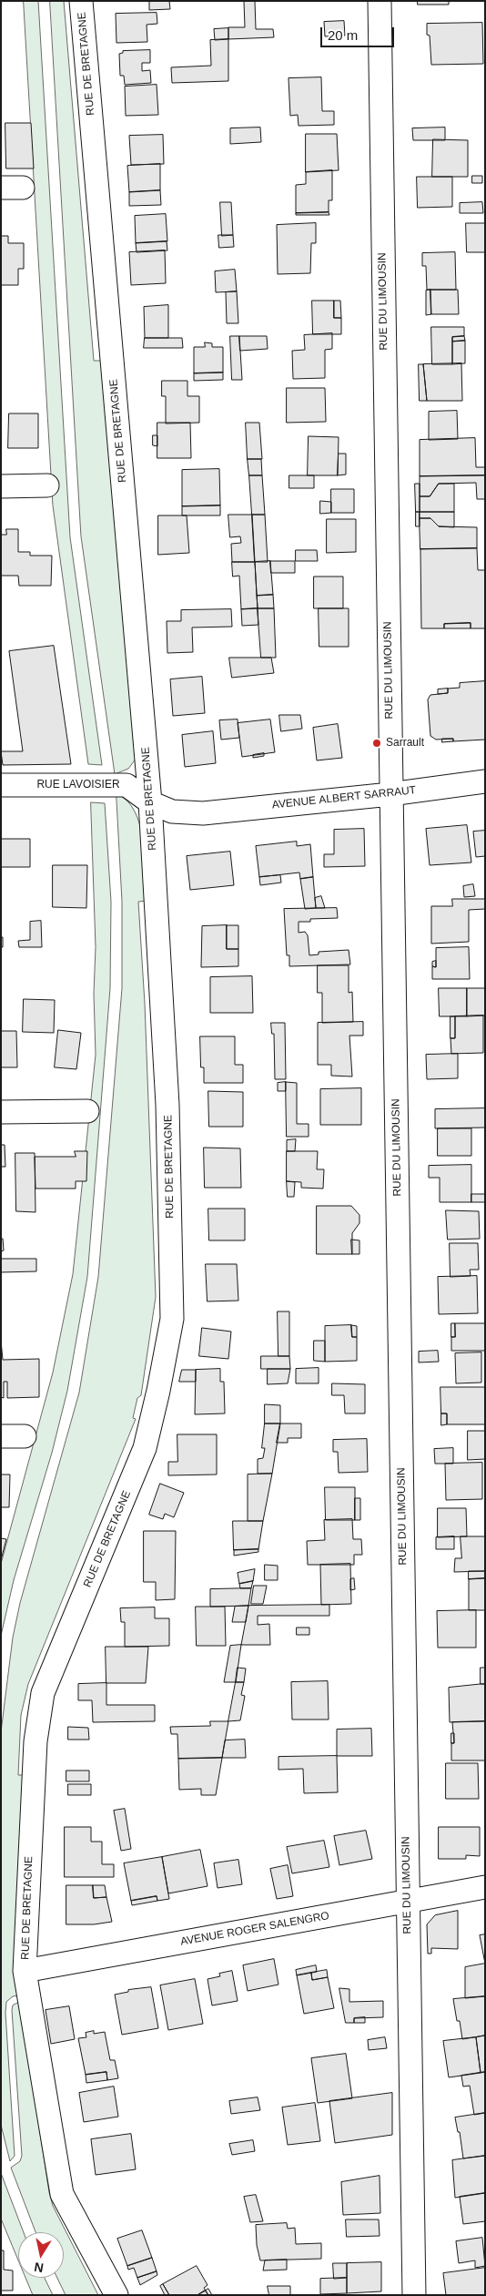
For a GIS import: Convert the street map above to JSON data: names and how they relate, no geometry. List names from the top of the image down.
{
  "streets": {
    "street": [
      "RUE DE BRETAGNE",
      "RUE DU LIMOUSIN",
      "RUE LAVOISIER",
      "AVENUE ALBERT SARRAUT",
      "AVENUE ROGER SALENGRO"
    ]
  },
  "crossings": [
    ["RUE DE BRETAGNE", "RUE LAVOISIER"],
    ["RUE DE BRETAGNE", "AVENUE ROGER SALENGRO"],
    ["RUE DU LIMOUSIN", "AVENUE ALBERT SARRAUT"],
    ["RUE DU LIMOUSIN", "AVENUE ROGER SALENGRO"],
    ["RUE LAVOISIER", "AVENUE ALBERT SARRAUT"]
  ],
  "places": ["Sarrault"],
  "scale_bar": "20 m",
  "north": "bottom"
}
